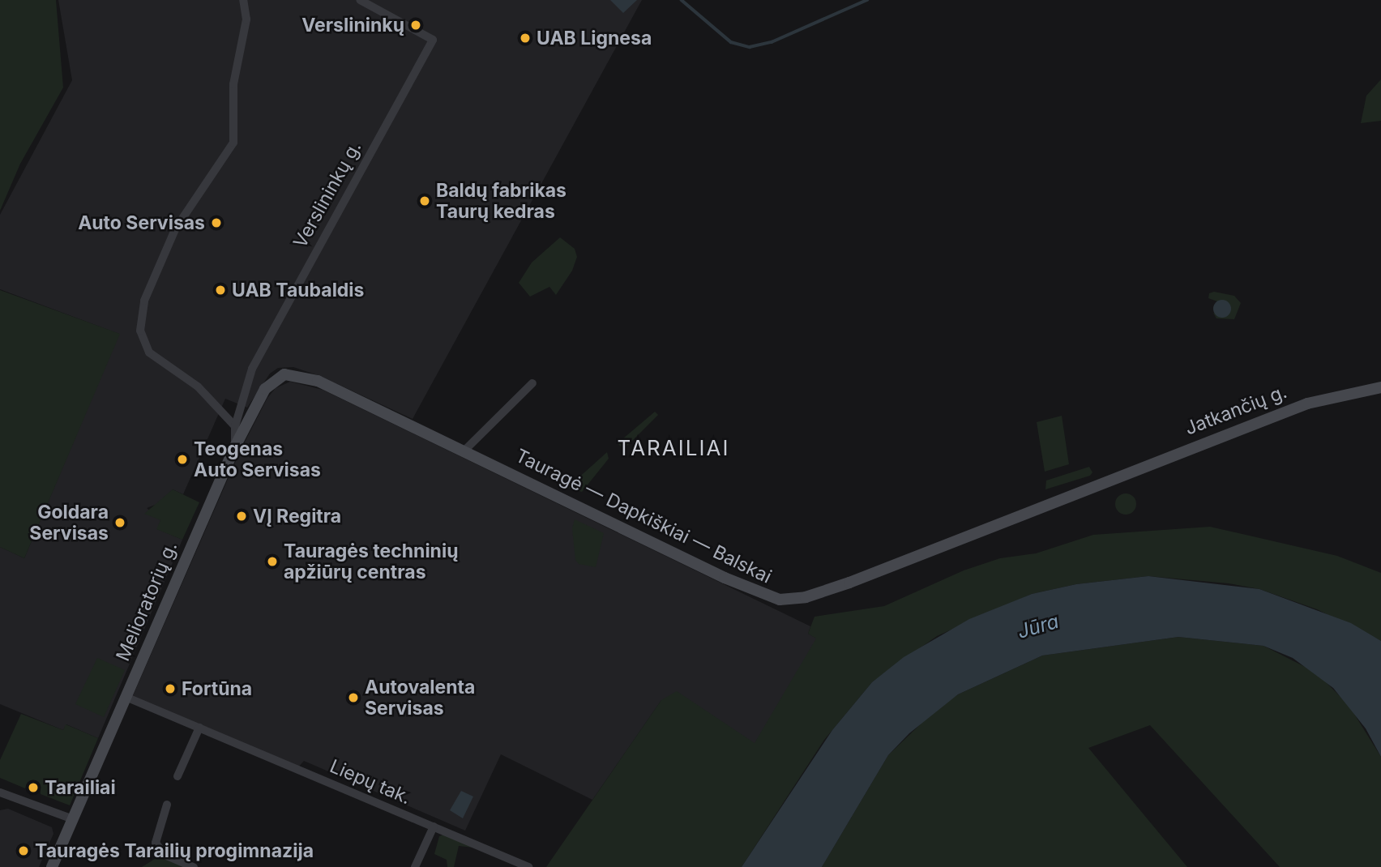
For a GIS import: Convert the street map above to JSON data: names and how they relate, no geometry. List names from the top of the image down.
{
  "streets": {
    "main road": ["Jatkančių g.", "Tauragė — Dapkiškiai — Balskai", "Melioratorių g."],
    "street": ["Verslininkų g.", "Liepų tak."]
  },
  "crossings": [
    ["Verslininkų g.", "Melioratorių g."],
    ["Jatkančių g.", "Tauragė — Dapkiškiai — Balskai"],
    ["Tauragė — Dapkiškiai — Balskai", "Melioratorių g."],
    ["Melioratorių g.", "Liepų tak."]
  ],
  "districts": ["TARAILIAI"],
  "water": ["Jūra"],
  "places": [
    "Verslininkų",
    "UAB Lignesa",
    "Baldų fabrikas Taurų kedras",
    "Auto Servisas",
    "UAB Taubaldis",
    "Teogenas Auto Servisas",
    "VĮ Regitra",
    "Goldara Servisas",
    "Tauragės techninių apžiūrų centras",
    "Fortūna",
    "Autovalenta Servisas",
    "Tarailiai",
    "Tauragės Tarailių progimnazija"
  ]
}
